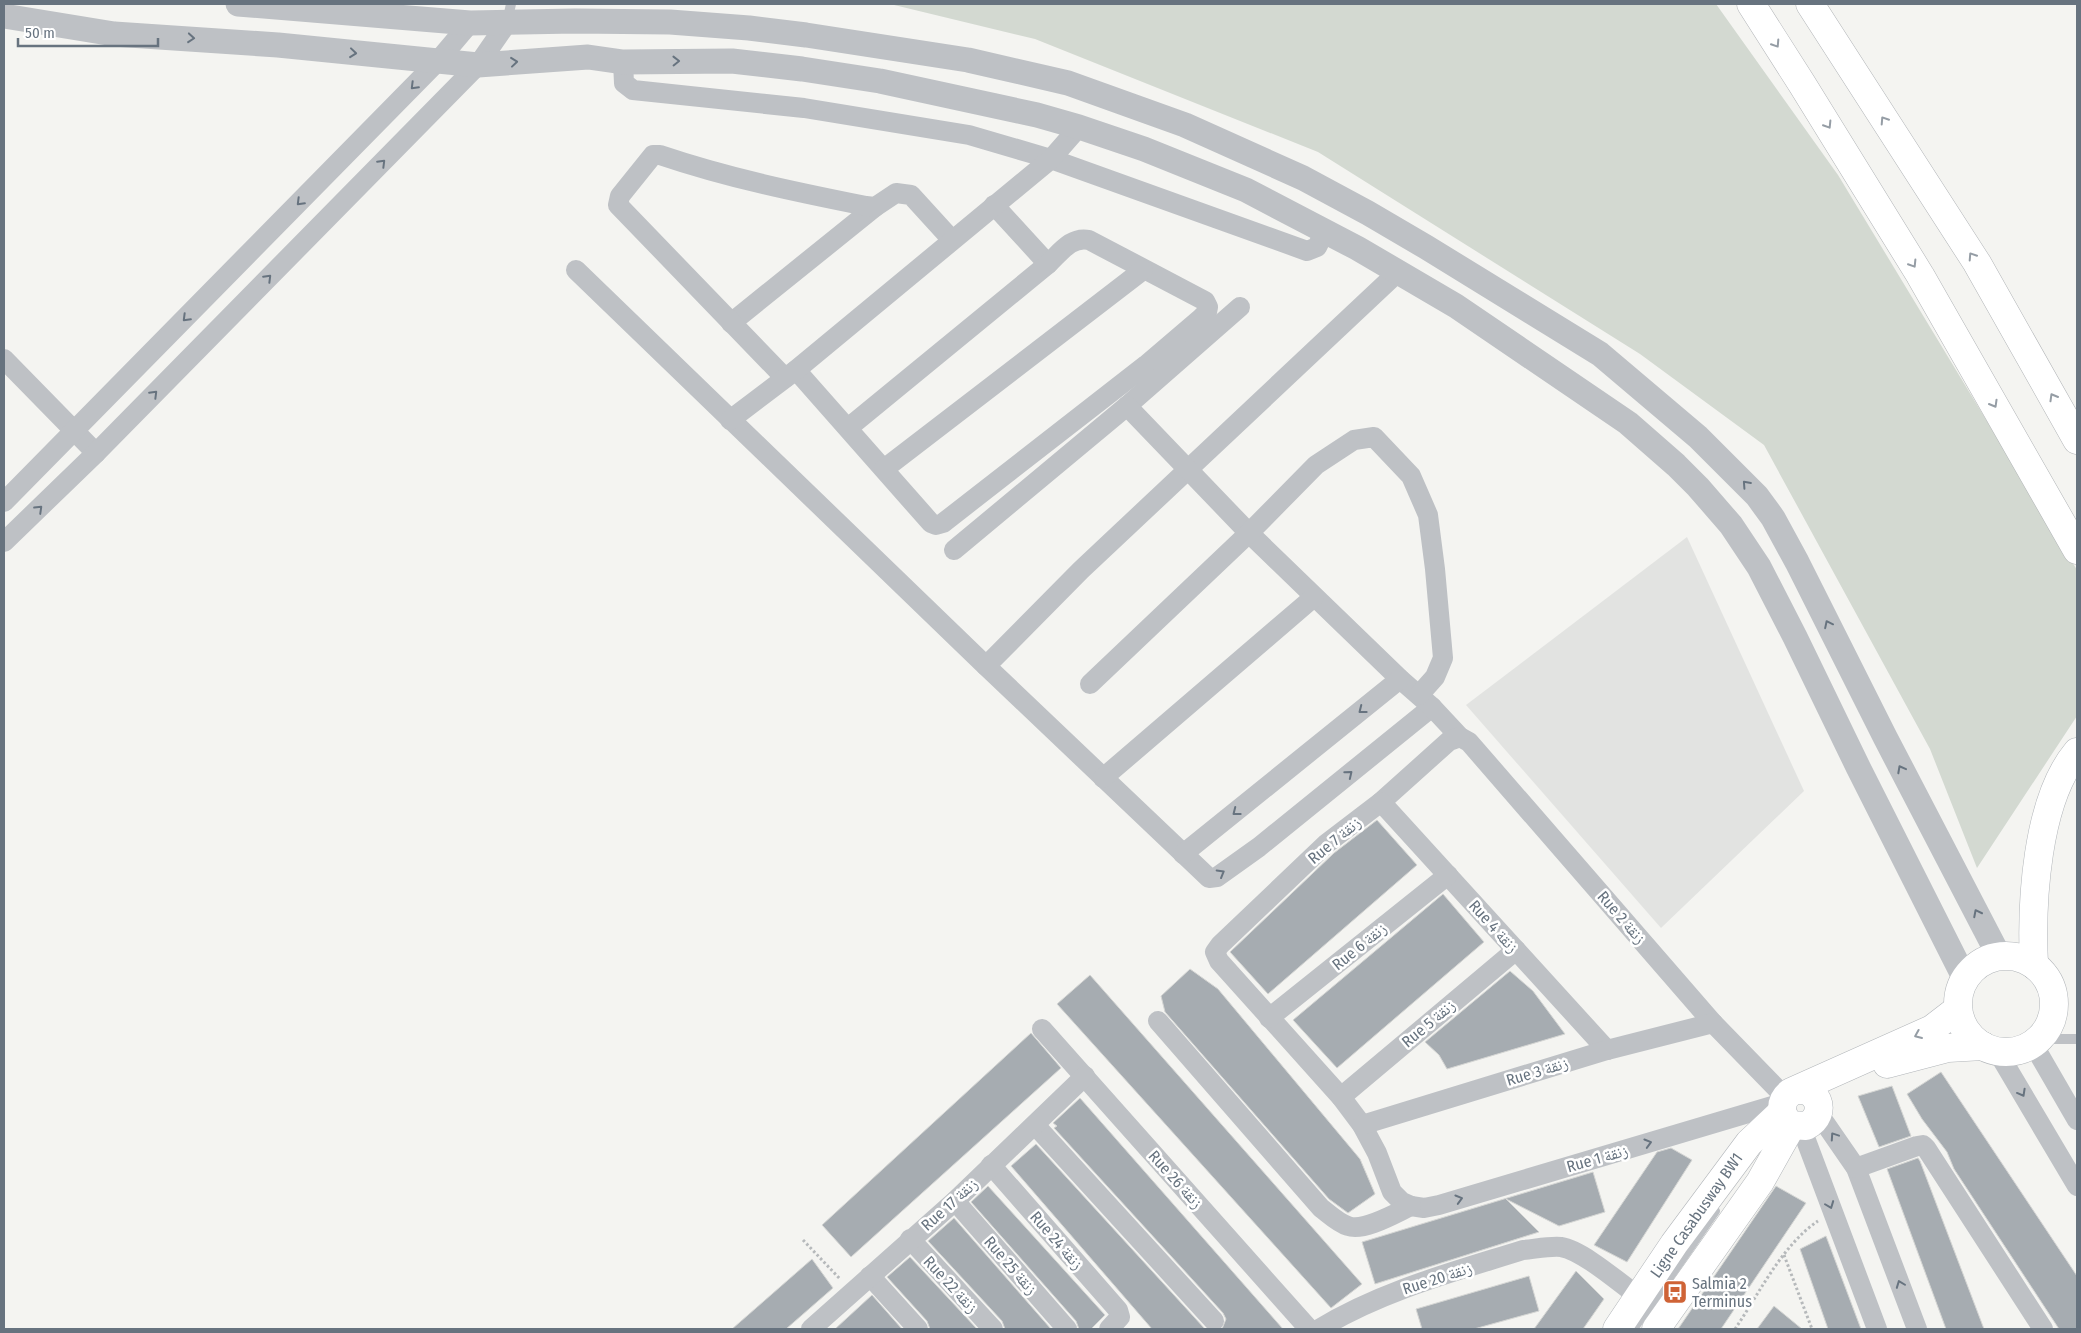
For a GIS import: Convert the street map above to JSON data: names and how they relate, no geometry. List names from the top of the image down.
{
  "streets": {
    "street": [
      "Rue 7 زنقة",
      "Rue 2 زنقة",
      "Rue 4 زنقة",
      "Rue 6 زنقة",
      "Rue 5 زنقة",
      "Rue 3 زنقة",
      "Rue 1 زنقة",
      "Rue 26 زنقة",
      "Rue 17 زنقة",
      "Rue 24 زنقة",
      "Rue 25 زنقة",
      "Rue 20 زنقة",
      "Rue 22 زنقة"
    ],
    "lane": ["Ligne Casabusway BW1"]
  },
  "crossings": [
    ["Rue 7 زنقة", "Rue 2 زنقة"],
    ["Rue 7 زنقة", "Rue 4 زنقة"],
    ["Rue 7 زنقة", "Rue 6 زنقة"],
    ["Rue 2 زنقة", "Rue 3 زنقة"],
    ["Rue 2 زنقة", "Rue 1 زنقة"],
    ["Rue 2 زنقة", "Ligne Casabusway BW1"],
    ["Rue 4 زنقة", "Rue 6 زنقة"],
    ["Rue 4 زنقة", "Rue 5 زنقة"],
    ["Rue 4 زنقة", "Rue 3 زنقة"],
    ["Rue 1 زنقة", "Ligne Casabusway BW1"],
    ["Rue 26 زنقة", "Rue 17 زنقة"],
    ["Rue 17 زنقة", "Rue 24 زنقة"],
    ["Rue 17 زنقة", "Rue 25 زنقة"],
    ["Rue 17 زنقة", "Rue 22 زنقة"]
  ],
  "one_way": ["Rue 1 زنقة"],
  "places": {
    "bus stop": ["Salmia 2 Terminus"]
  },
  "scale_bar": "50 m"
}
